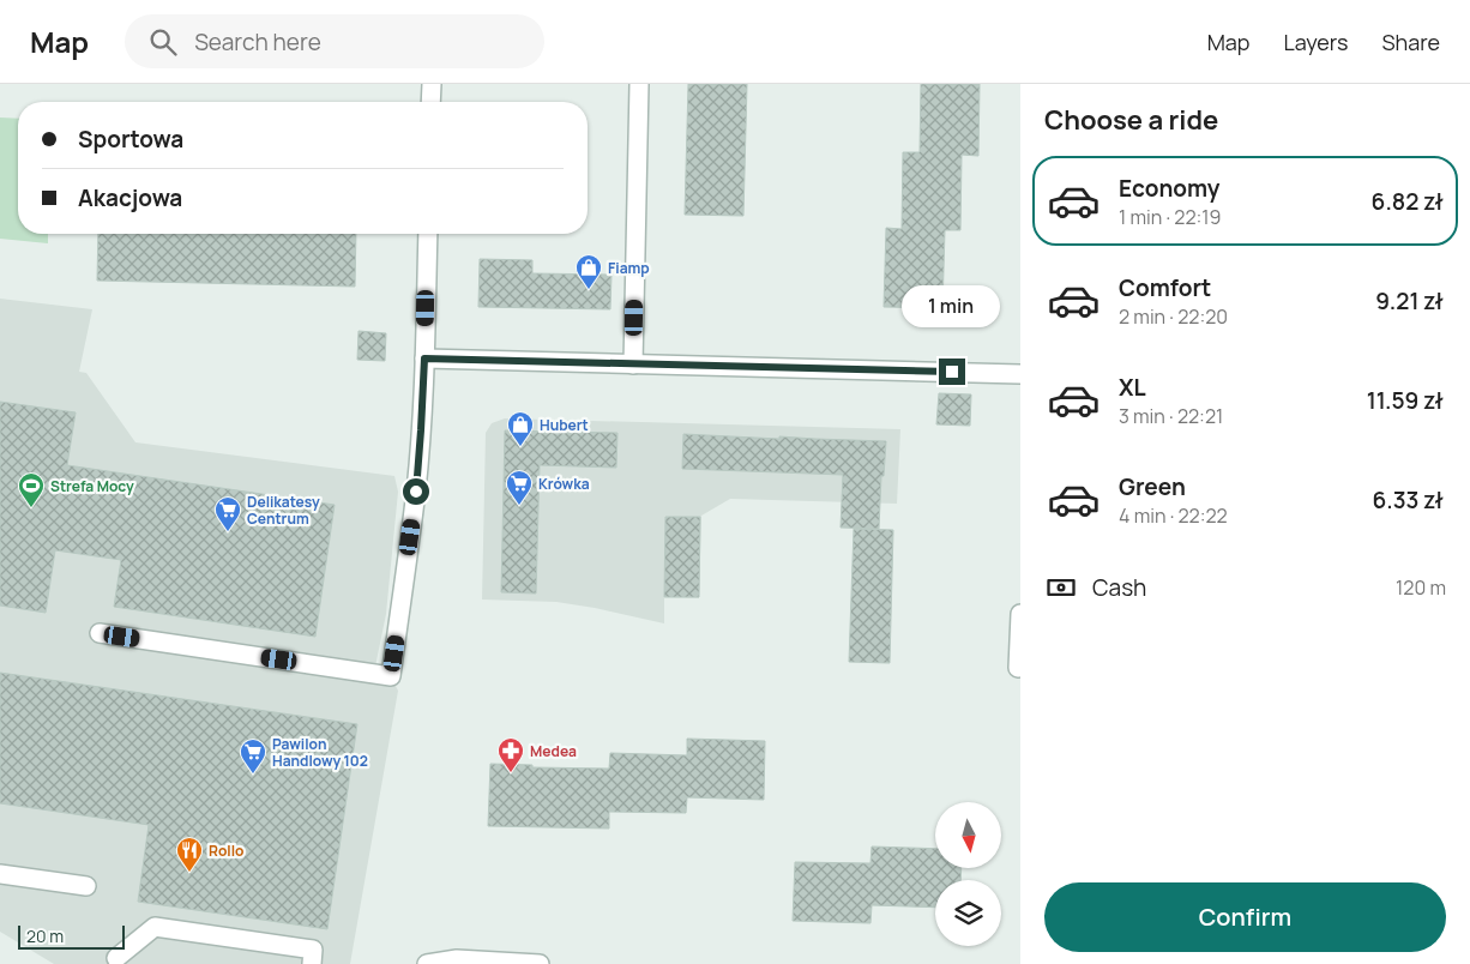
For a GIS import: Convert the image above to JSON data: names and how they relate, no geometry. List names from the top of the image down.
{
  "places": {
    "shop": ["Fiamp", "Hubert"],
    "supermarket": ["Krówka", "Delikatesy Centrum", "Pawilon Handlowy 102"],
    "sports": ["Strefa Mocy"],
    "pharmacy": ["Medea"],
    "restaurant": ["Rollo"]
  },
  "scale_bar": "20 m",
  "north": "bottom",
  "page": {
    "header": "Map",
    "search": "Search here",
    "nav": ["Map", "Layers", "Share"],
    "heading": "Choose a ride",
    "banner": ["Sportowa", "Akacjowa"],
    "list": [
      {
        "name": "Economy",
        "note": "1 min · 22:19",
        "value": "6.82 zł"
      },
      {
        "name": "Comfort",
        "note": "2 min · 22:20",
        "value": "9.21 zł"
      },
      {
        "name": "XL",
        "note": "3 min · 22:21",
        "value": "11.59 zł"
      },
      {
        "name": "Green",
        "note": "4 min · 22:22",
        "value": "6.33 zł"
      }
    ],
    "bubble": "1 min",
    "pay": ["Cash", "120 m"],
    "buttons": "Confirm",
    "scale": "20 m"
  }
}
